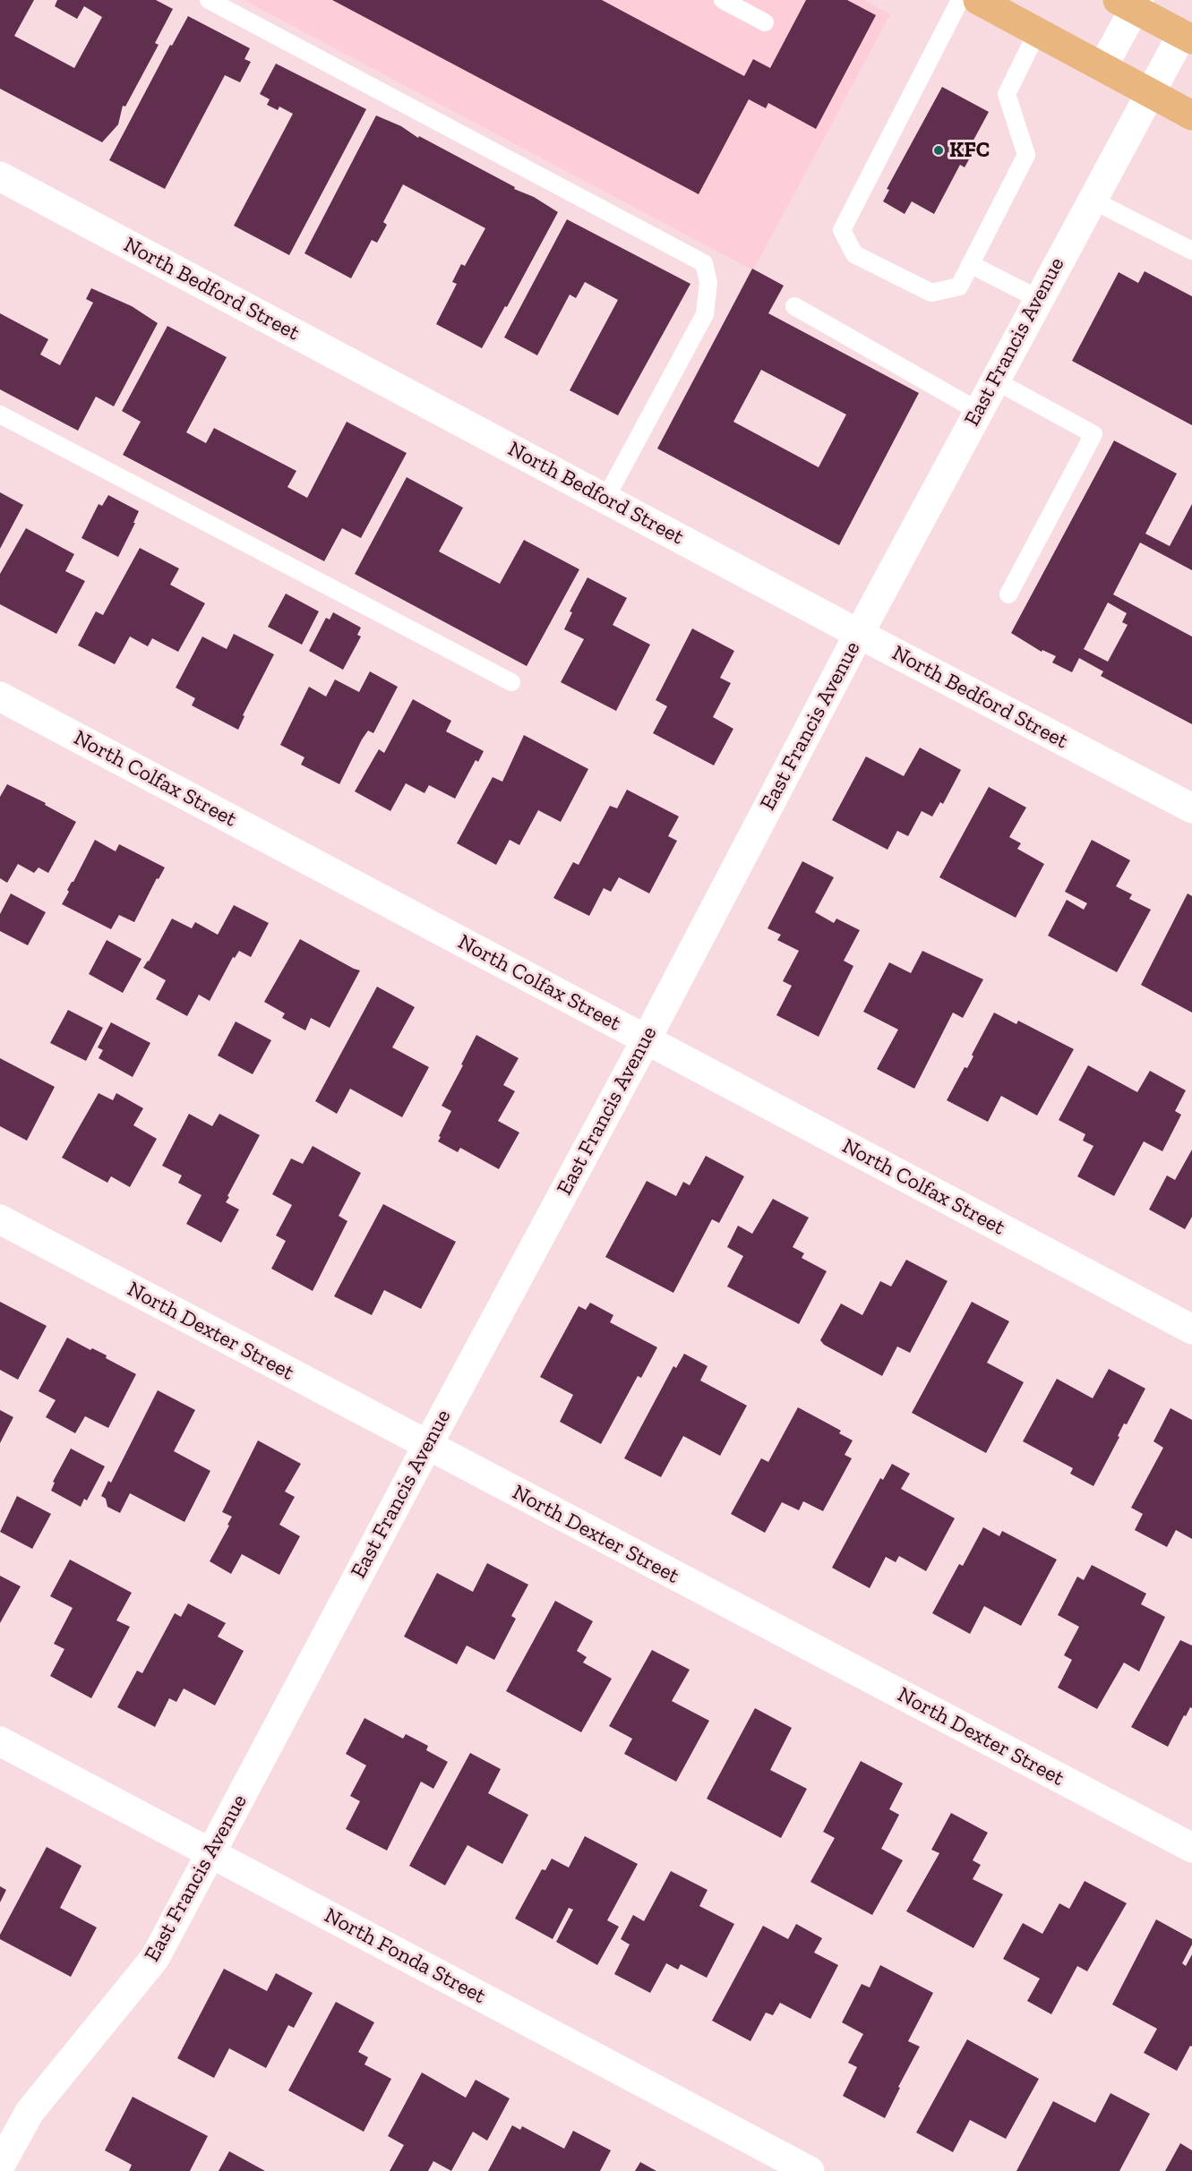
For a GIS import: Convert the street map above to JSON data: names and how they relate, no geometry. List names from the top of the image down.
{
  "streets": {
    "street": [
      "North Bedford Street",
      "East Francis Avenue",
      "North Colfax Street",
      "North Dexter Street",
      "North Fonda Street"
    ]
  },
  "crossings": [
    ["North Bedford Street", "East Francis Avenue"],
    ["East Francis Avenue", "North Colfax Street"],
    ["East Francis Avenue", "North Dexter Street"],
    ["East Francis Avenue", "North Fonda Street"]
  ],
  "places": ["KFC"]
}
